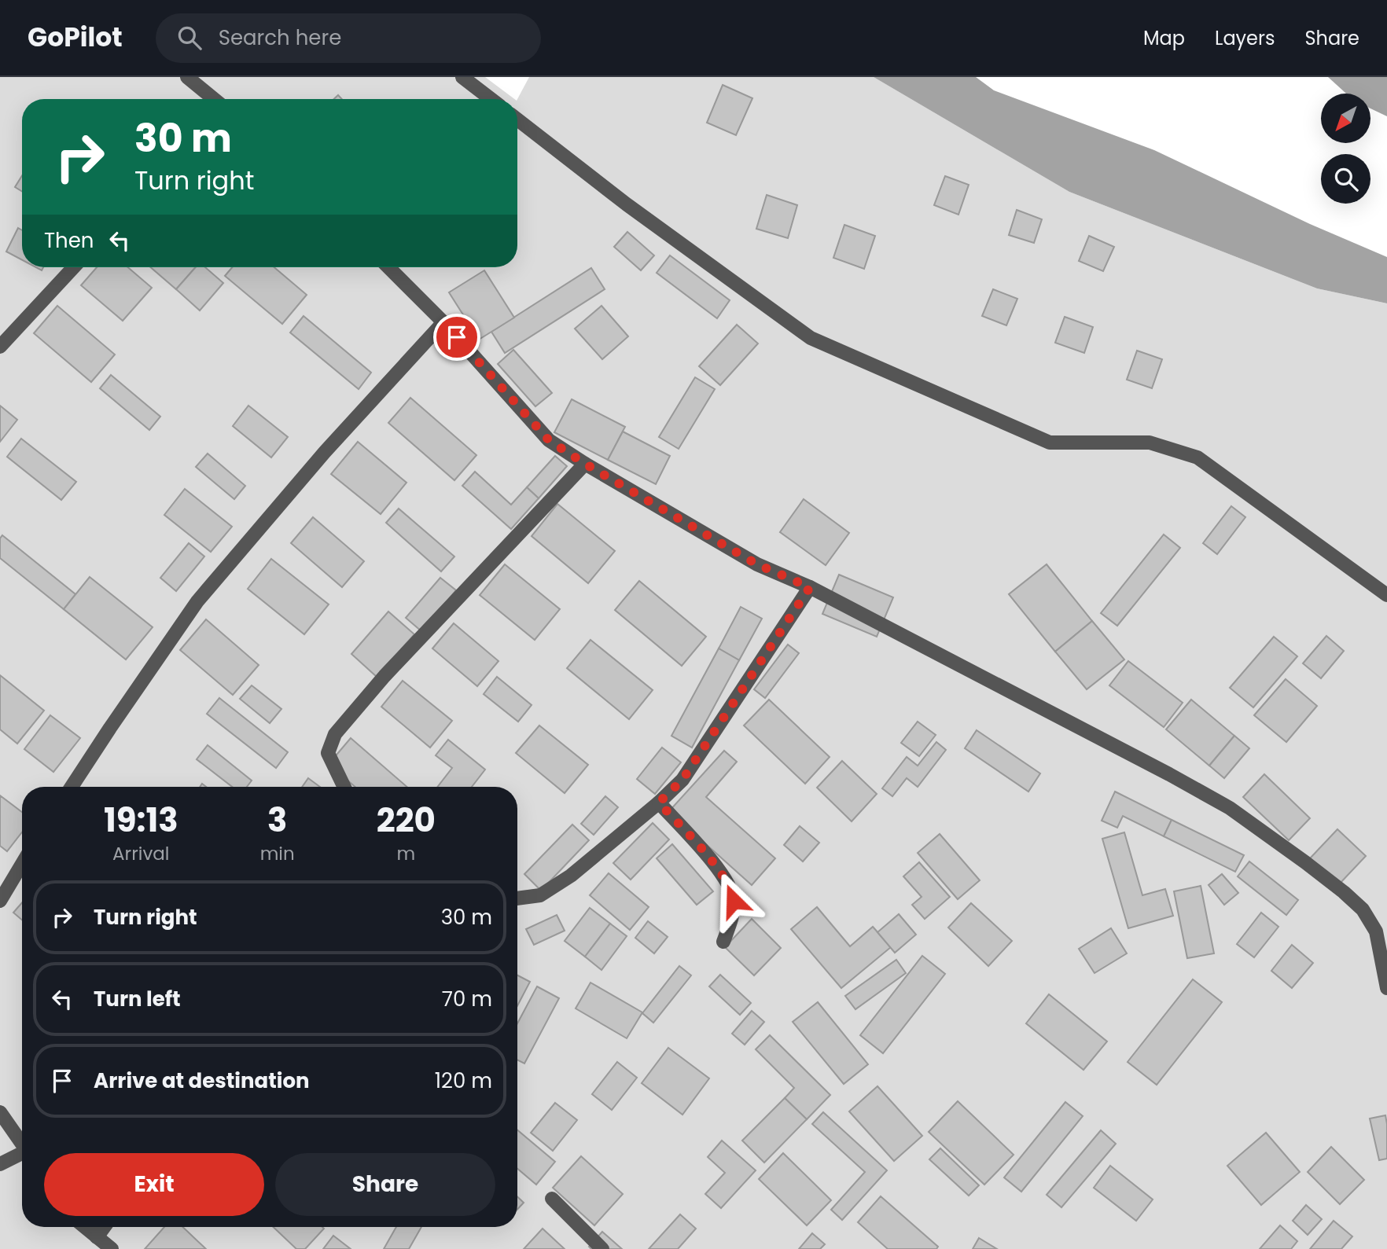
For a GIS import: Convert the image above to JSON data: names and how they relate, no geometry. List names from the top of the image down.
{
  "north": "bottom left",
  "page": {
    "header": "GoPilot",
    "search": "Search here",
    "nav": ["Map", "Layers", "Share"],
    "turn": ["30 m", "Turn right"],
    "then": "Then",
    "eta": [
      "19:13",
      "Arrival",
      "3",
      "min",
      "220",
      "m"
    ],
    "list": [
      {
        "name": "Turn right",
        "value": "30 m"
      },
      {
        "name": "Turn left",
        "value": "70 m"
      },
      {
        "name": "Arrive at destination",
        "value": "120 m"
      }
    ],
    "buttons": ["Exit", "Share"]
  }
}
